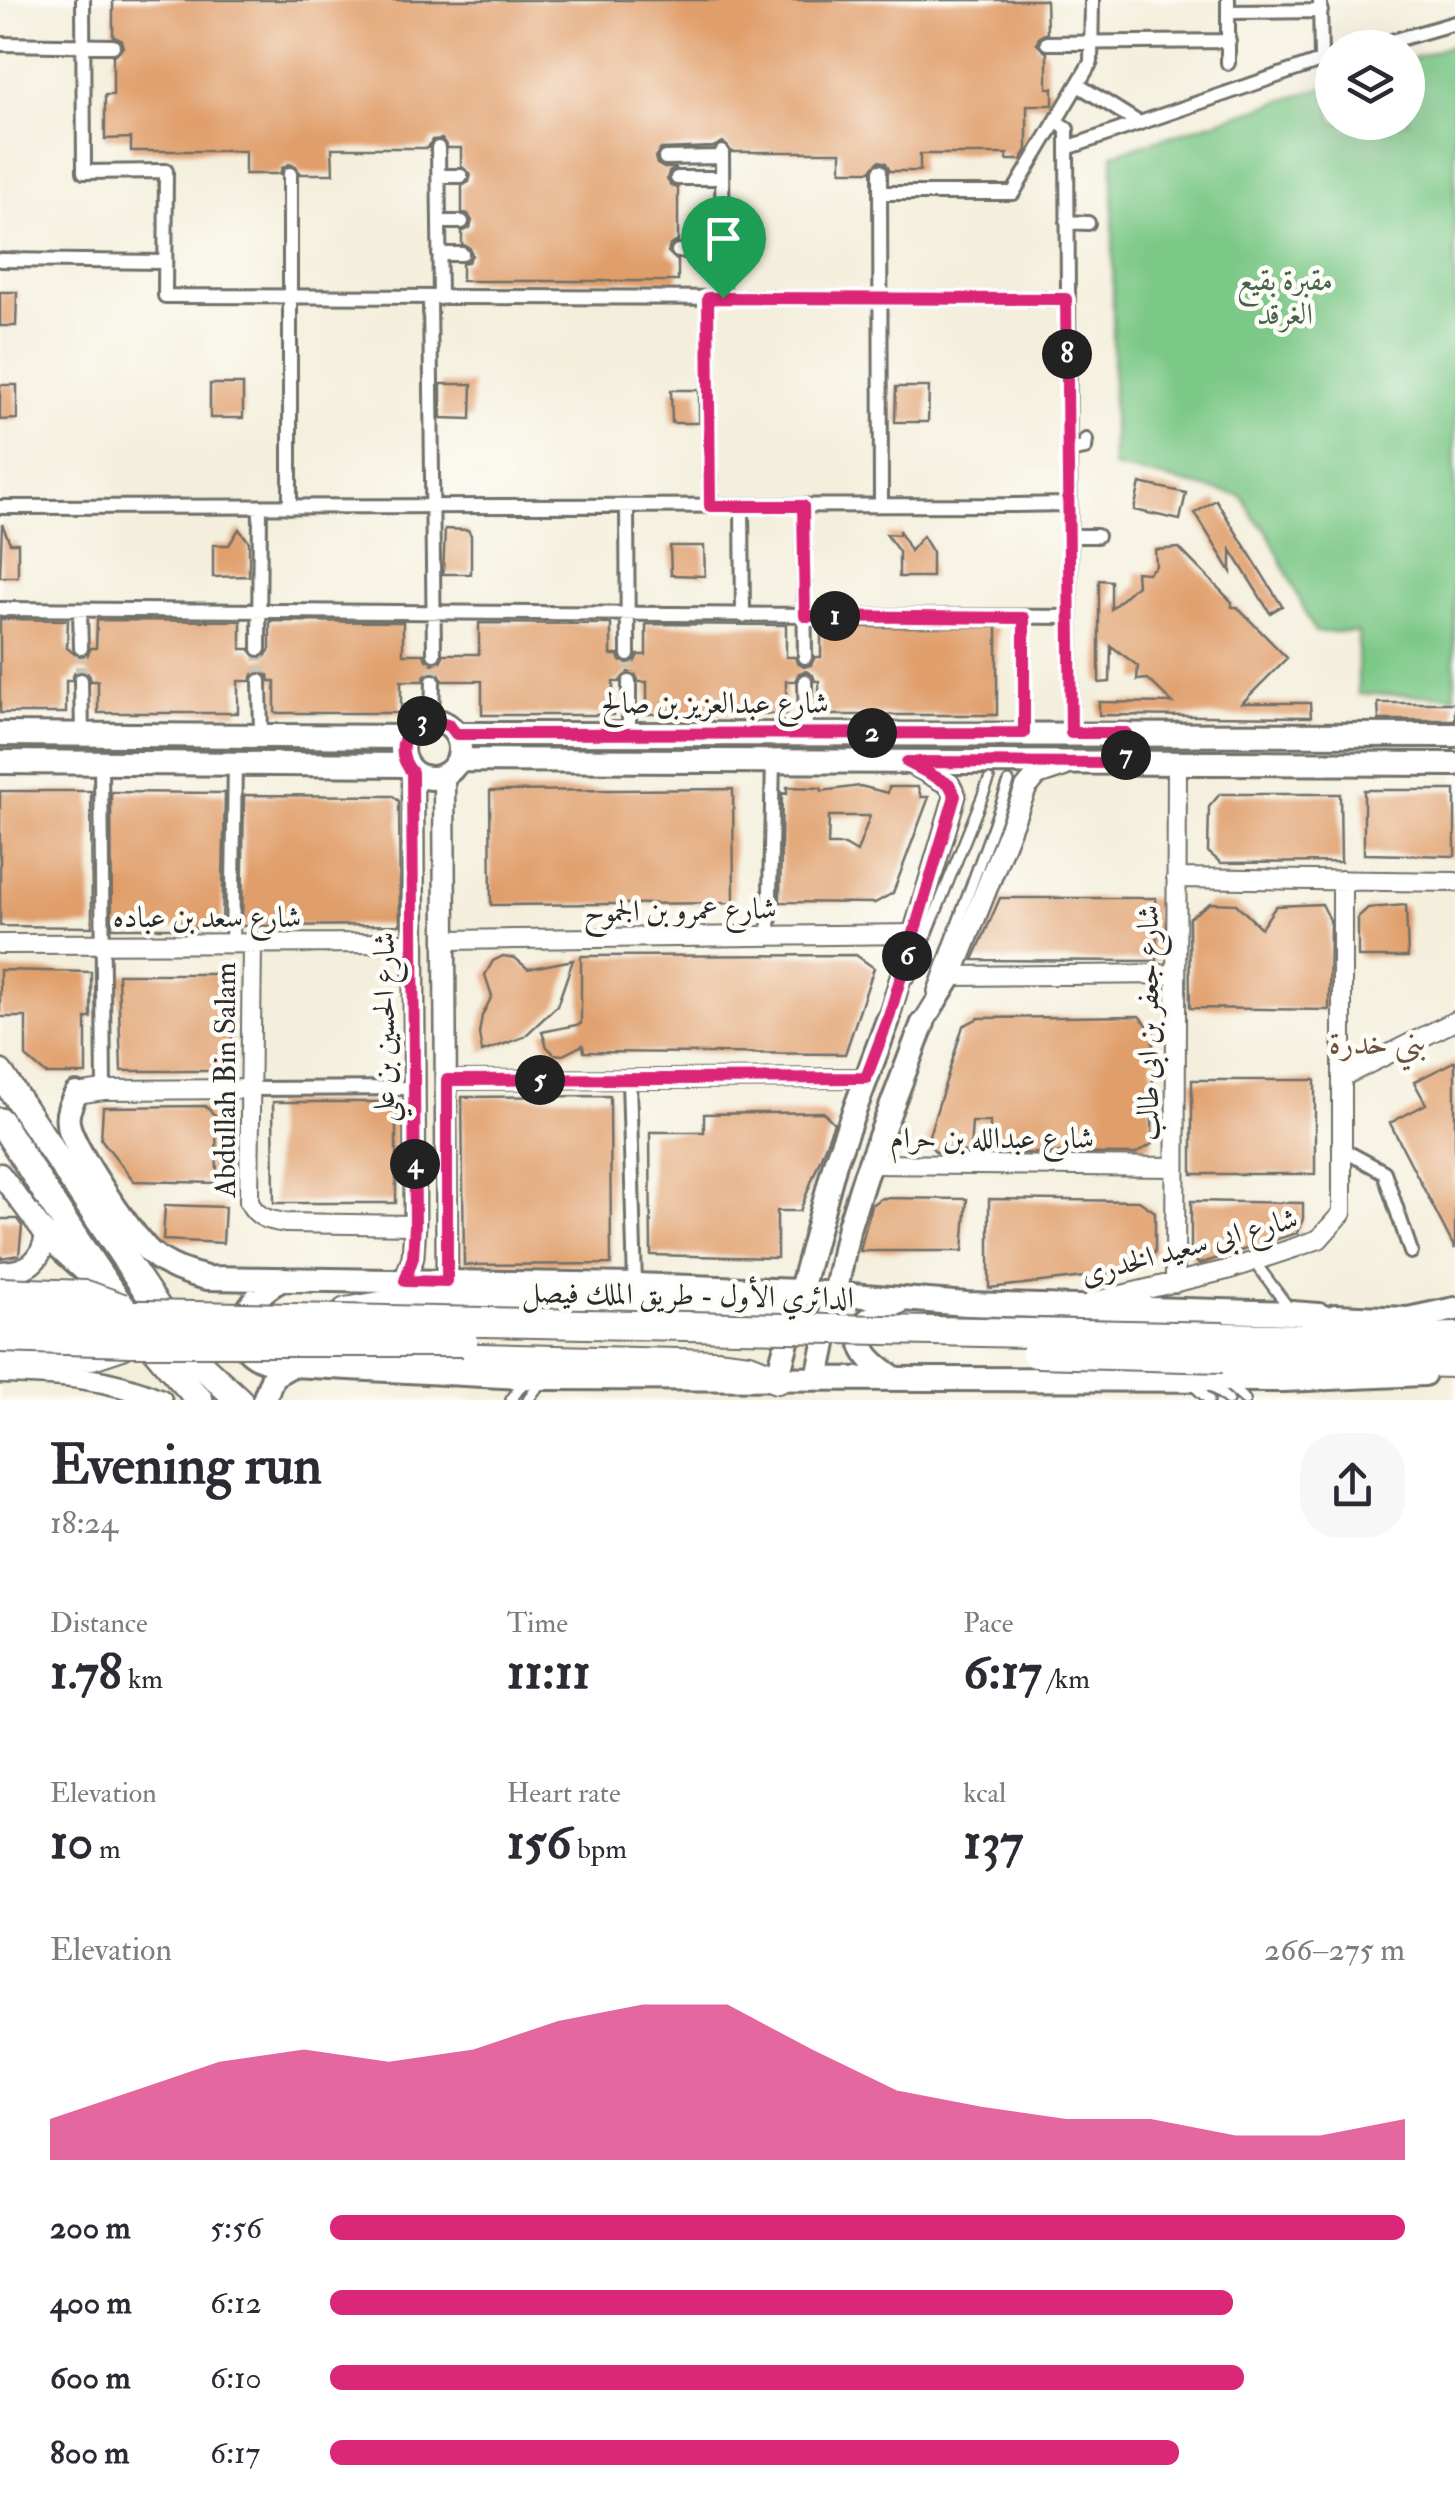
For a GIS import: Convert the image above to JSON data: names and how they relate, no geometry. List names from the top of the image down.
{
  "streets": {
    "highway": ["الدائري الأول - طريق الملك فيصل"],
    "main road": ["شارع عبدالعزيز بن صالح"],
    "street": [
      "شارع عمرو بن الجموح",
      "شارع سعد بن عباده",
      "شارع جعفر بن ابى طالب",
      "شارع الحسين بن علي",
      "Abdullah Bin Salam",
      "شارع عبدالله بن حرام",
      "شارع ابى سعيد الخدرى"
    ]
  },
  "crossings": [
    ["شارع عبدالعزيز بن صالح", "شارع جعفر بن ابى طالب"],
    ["شارع عبدالعزيز بن صالح", "شارع الحسين بن علي"],
    ["شارع سعد بن عباده", "شارع الحسين بن علي"],
    ["شارع سعد بن عباده", "Abdullah Bin Salam"],
    ["شارع جعفر بن ابى طالب", "شارع عبدالله بن حرام"],
    ["شارع جعفر بن ابى طالب", "شارع ابى سعيد الخدرى"],
    ["شارع الحسين بن علي", "Abdullah Bin Salam"]
  ],
  "districts": ["بني خدرة"],
  "parks": ["مقبرة بقيع الغرقد"],
  "page": {
    "pins": [
      "8",
      "1",
      "3",
      "2",
      "7",
      "6",
      "5",
      "4"
    ],
    "heading": ["Evening run", "18:24"],
    "stats": [
      ["Distance", "1.78 km"],
      ["Time", "11:11"],
      ["Pace", "6:17 /km"],
      ["Elevation", "10 m"],
      ["Heart rate", "156 bpm"],
      ["kcal", "137"]
    ],
    "chart": ["Elevation", "266–275 m"],
    "list": [
      {
        "name": "200 m",
        "note": "5:56"
      },
      {
        "name": "400 m",
        "note": "6:12"
      },
      {
        "name": "600 m",
        "note": "6:10"
      },
      {
        "name": "800 m",
        "note": "6:17"
      }
    ]
  }
}
